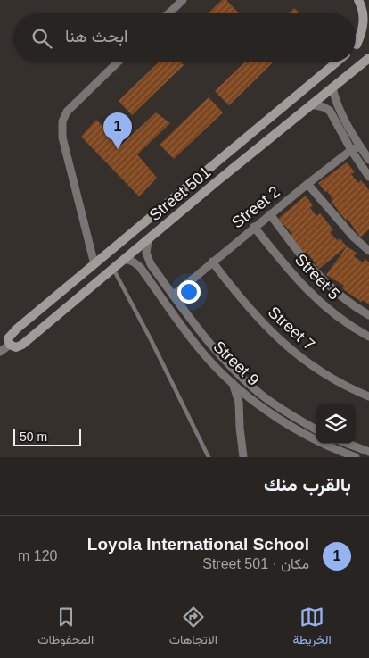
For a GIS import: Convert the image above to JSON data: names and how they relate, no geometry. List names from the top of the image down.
{
  "streets": {
    "street": [
      "Street 501",
      "Street 2",
      "Street 5",
      "Street 7",
      "Street 9"
    ]
  },
  "crossings": [
    ["Street 501", "Street 9"],
    ["Street 2", "Street 5"],
    ["Street 2", "Street 7"],
    ["Street 2", "Street 9"]
  ],
  "scale_bar": "50 m",
  "page": {
    "search": "ابحث هنا",
    "pins": "1",
    "scale": "50 m",
    "heading": "بالقرب منك",
    "list": [
      {
        "mark": "1",
        "name": "Loyola International School",
        "note": "مكان · Street 501",
        "value": "120 m"
      }
    ],
    "nav": ["الخريطة", "الاتجاهات", "المحفوظات"]
  }
}
